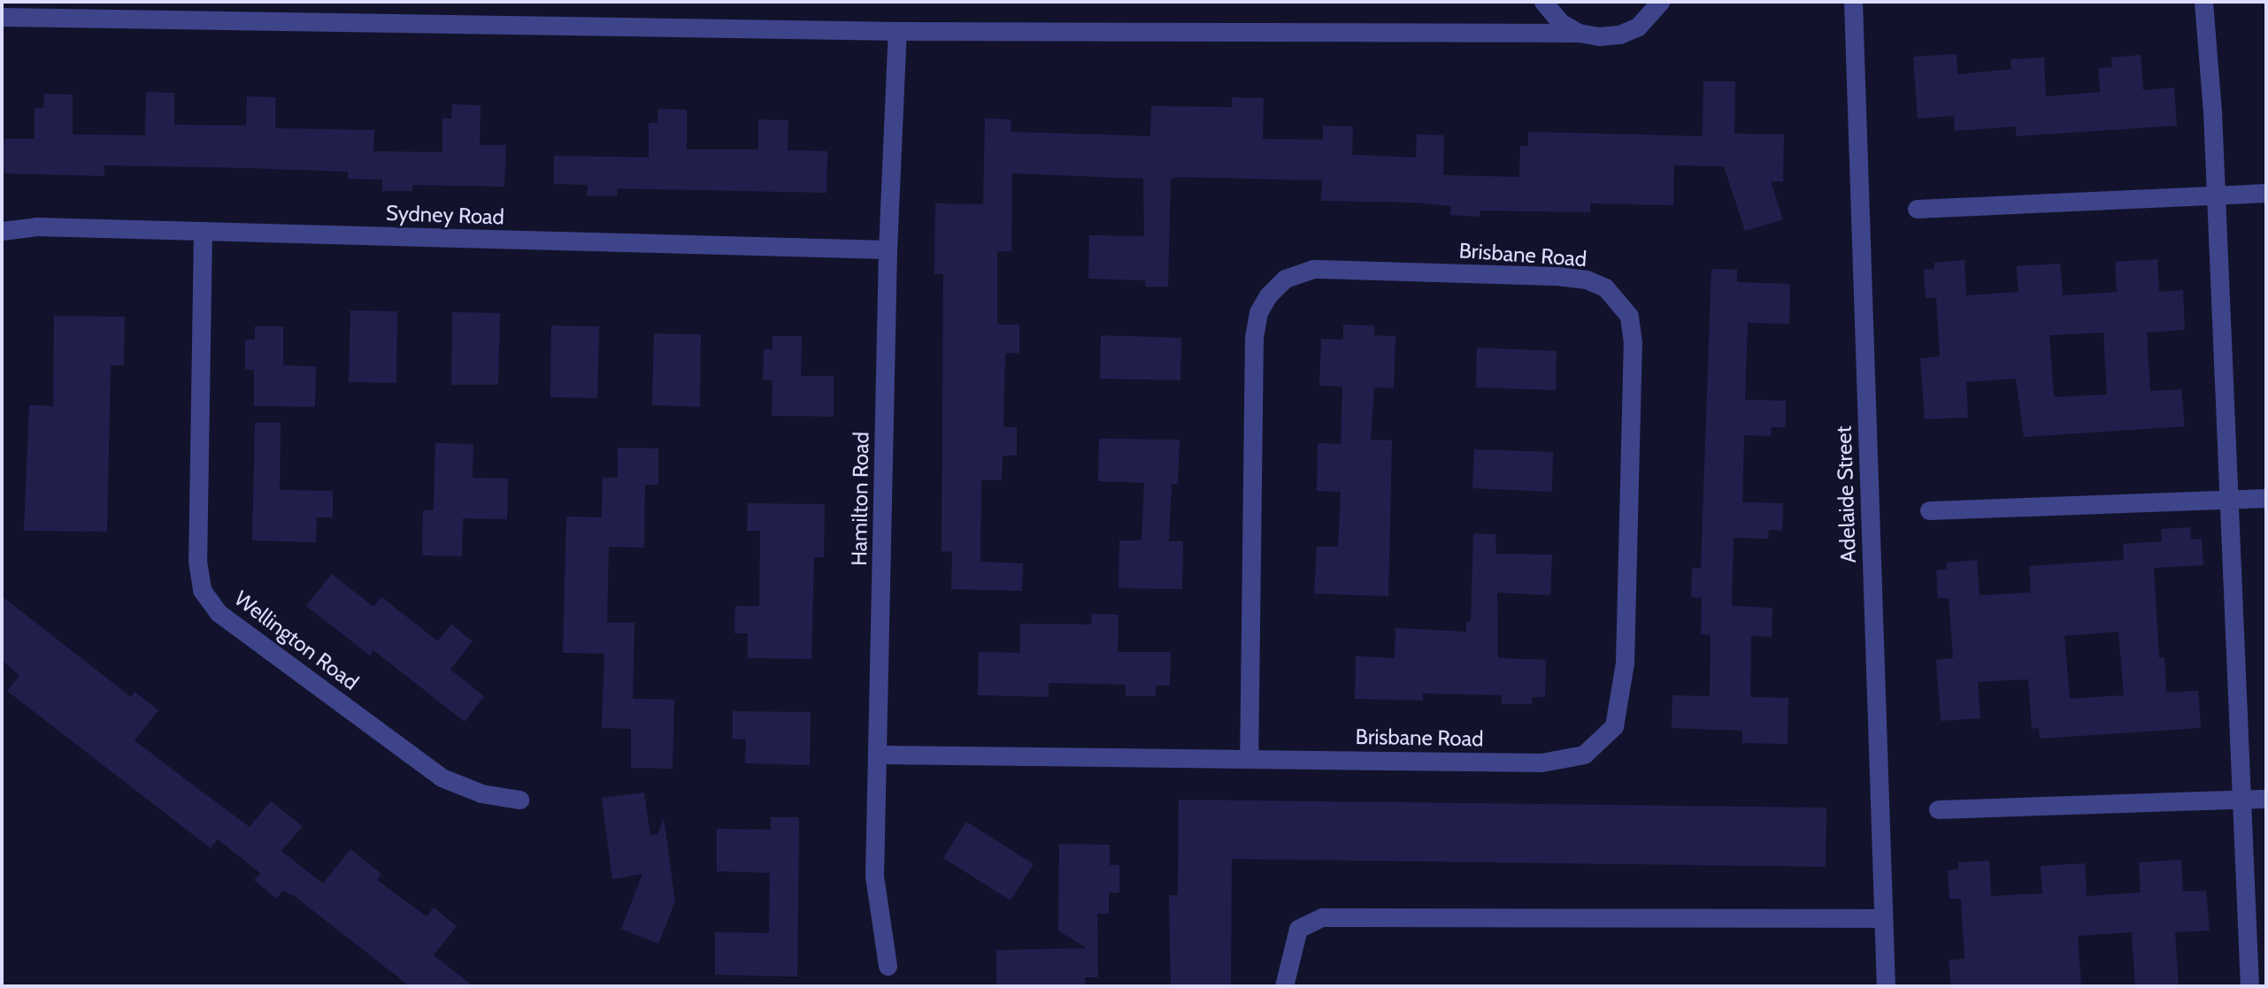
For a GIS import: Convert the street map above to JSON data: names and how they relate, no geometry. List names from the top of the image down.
{
  "streets": {
    "street": [
      "Sydney Road",
      "Brisbane Road",
      "Adelaide Street",
      "Hamilton Road",
      "Wellington Road"
    ]
  },
  "crossings": [
    ["Sydney Road", "Hamilton Road"],
    ["Sydney Road", "Wellington Road"],
    ["Brisbane Road", "Hamilton Road"]
  ]
}
